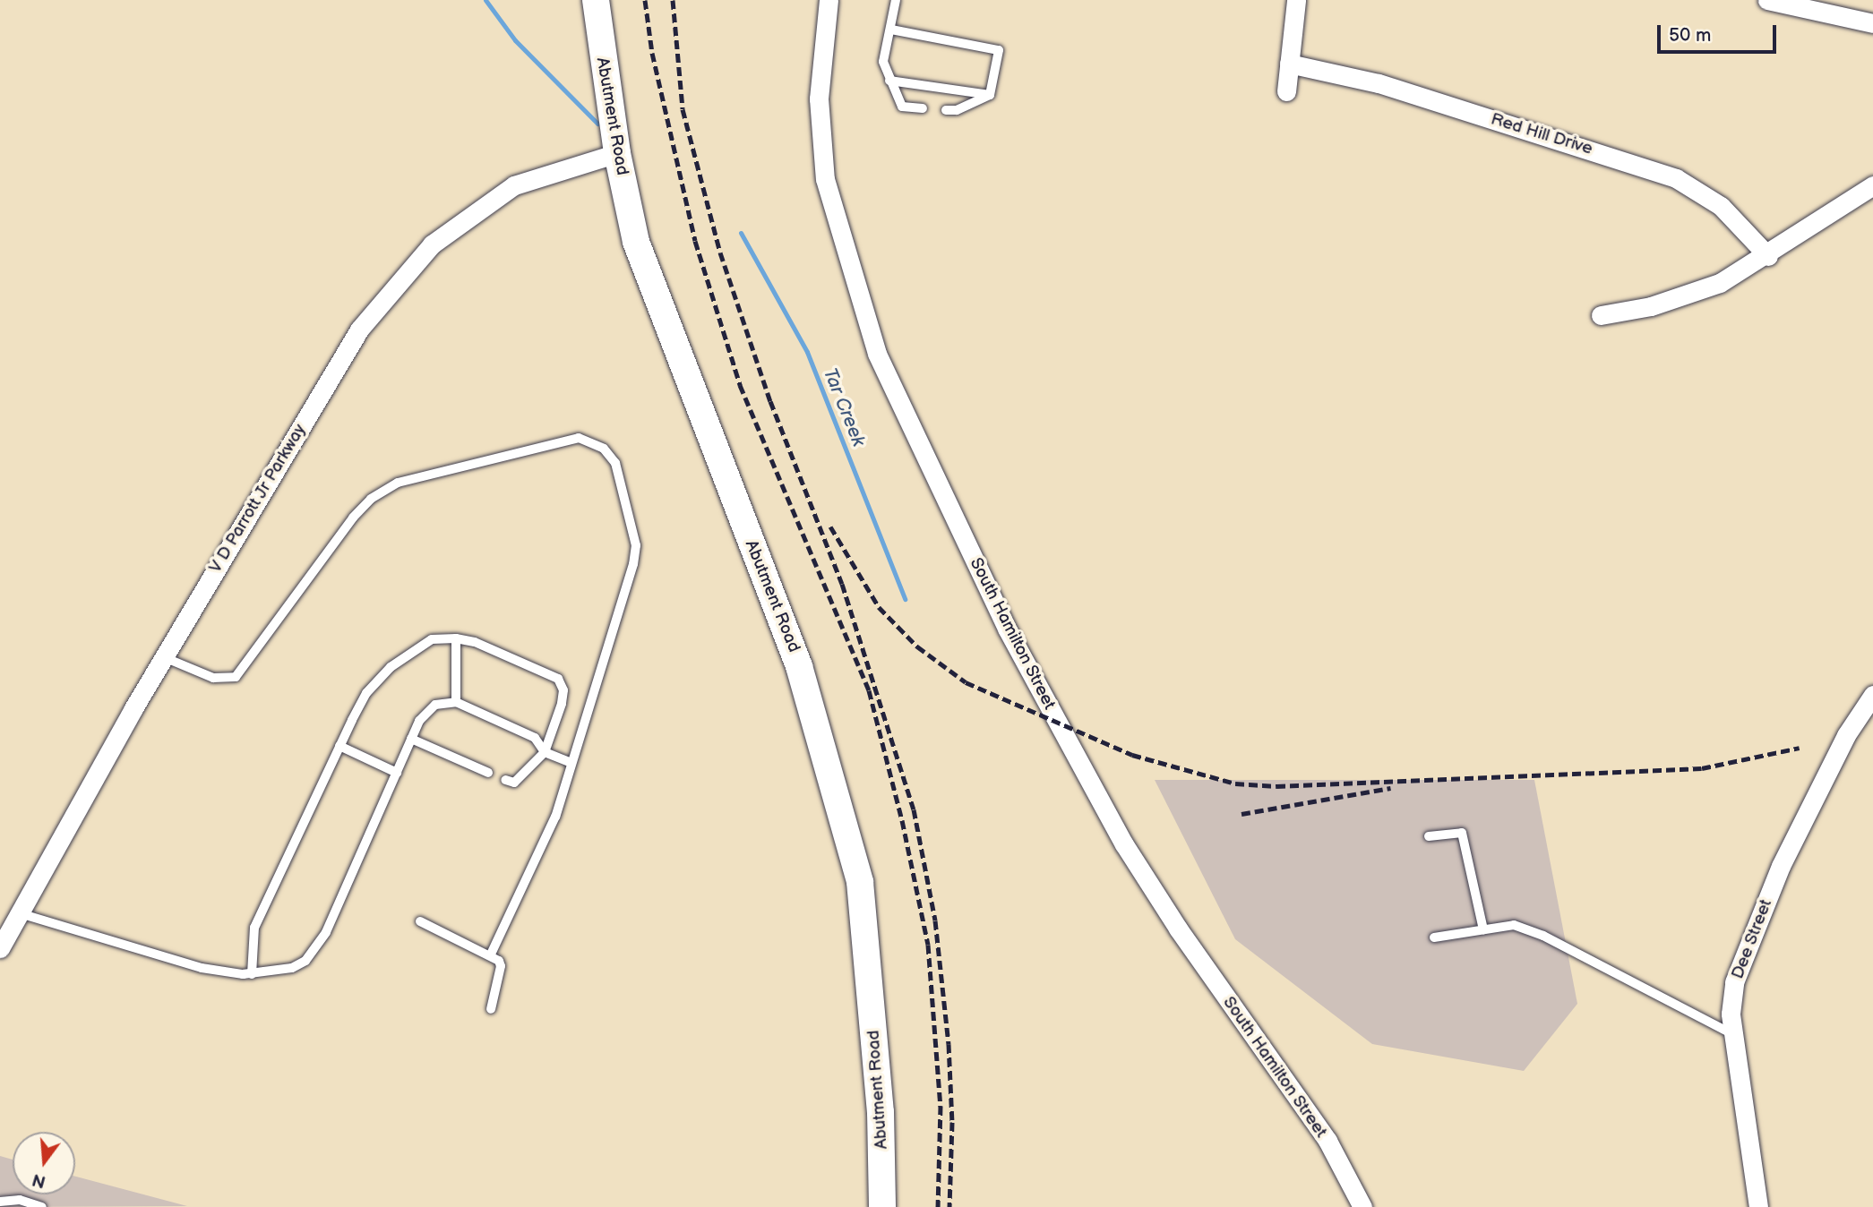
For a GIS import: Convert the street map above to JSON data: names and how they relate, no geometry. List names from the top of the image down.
{
  "streets": {
    "main road": ["Abutment Road"],
    "street": [
      "Red Hill Drive",
      "V D Parrott Jr Parkway",
      "South Hamilton Street",
      "Dee Street"
    ]
  },
  "crossings": [
    ["Abutment Road", "V D Parrott Jr Parkway"]
  ],
  "water": ["Tar Creek"],
  "scale_bar": "50 m",
  "north": "bottom"
}
